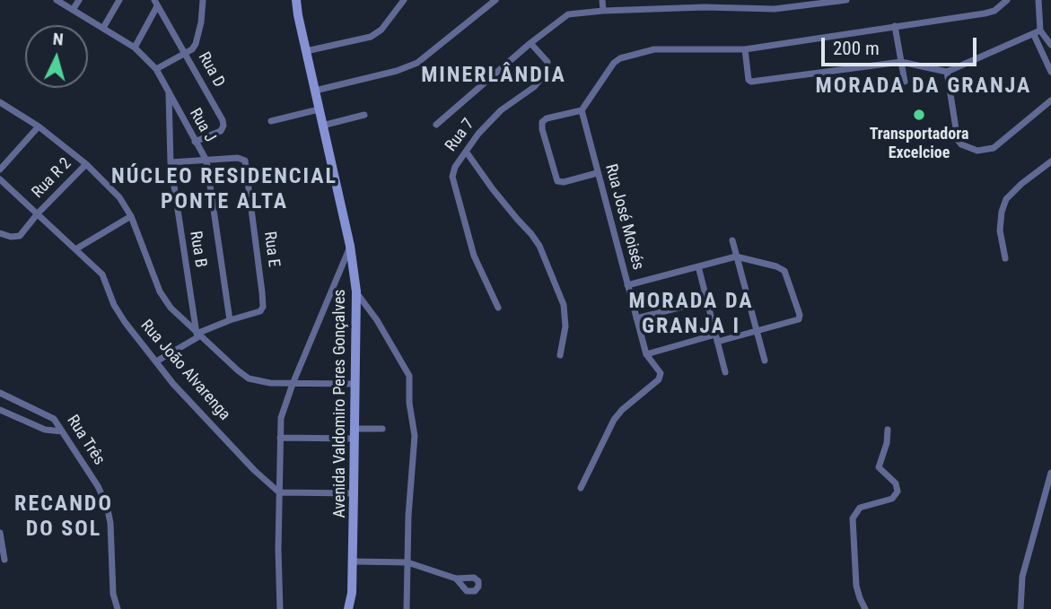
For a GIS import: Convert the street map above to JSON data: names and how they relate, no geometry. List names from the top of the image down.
{
  "streets": {
    "street": [
      "Rua D",
      "Rua J",
      "Rua 7",
      "Rua R 2",
      "Rua José Moisés",
      "Rua B",
      "Rua E",
      "Rua João Alvarenga",
      "Avenida Valdomiro Peres Gonçalves",
      "Rua Três"
    ]
  },
  "crossings": [
    ["Rua D", "Rua J"],
    ["Rua J", "Rua B"],
    ["Rua J", "Rua E"],
    ["Rua R 2", "Rua João Alvarenga"],
    ["Rua B", "Rua E"],
    ["Rua E", "Rua João Alvarenga"]
  ],
  "districts": [
    "MINERLÂNDIA",
    "MORADA DA GRANJA",
    "NÚCLEO RESIDENCIAL PONTE ALTA",
    "MORADA DA GRANJA I",
    "RECANDO DO SOL"
  ],
  "places": ["Transportadora Excelcioe"],
  "scale_bar": "200 m",
  "north": "top"
}
